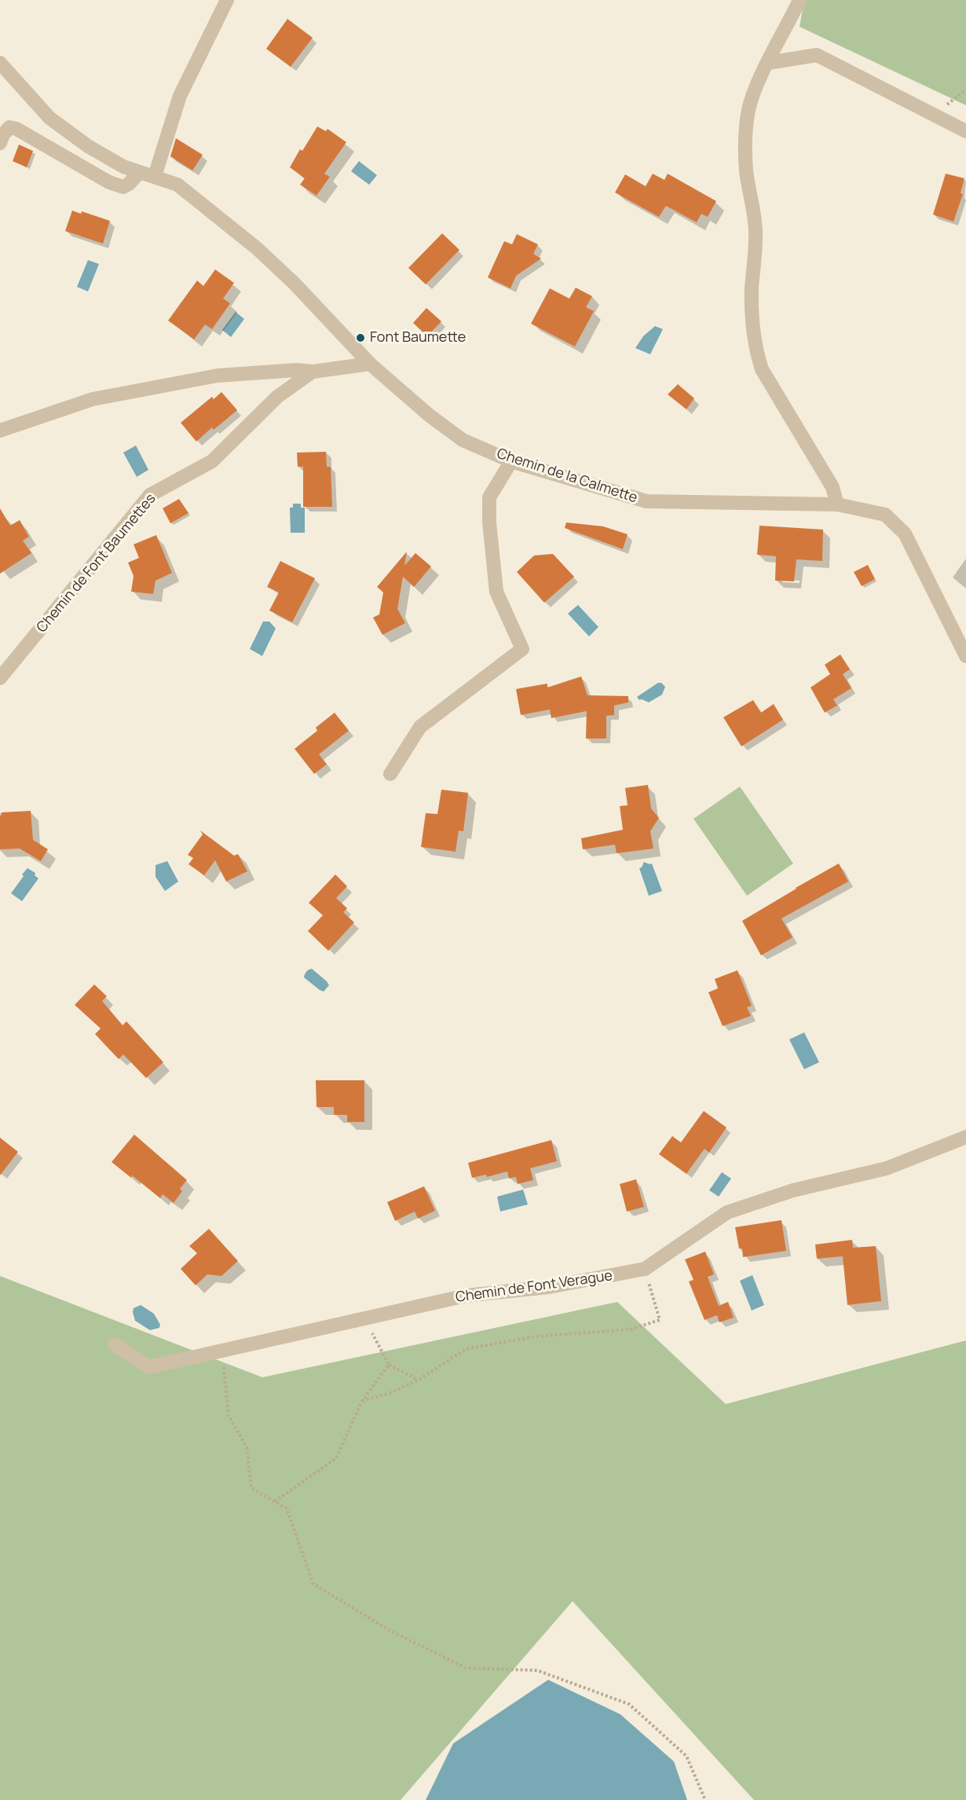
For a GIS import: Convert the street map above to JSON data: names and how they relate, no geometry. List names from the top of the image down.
{
  "streets": {
    "street": ["Chemin de la Calmette", "Chemin de Font Baumettes", "Chemin de Font Verague"]
  },
  "places": ["Font Baumette"]
}
